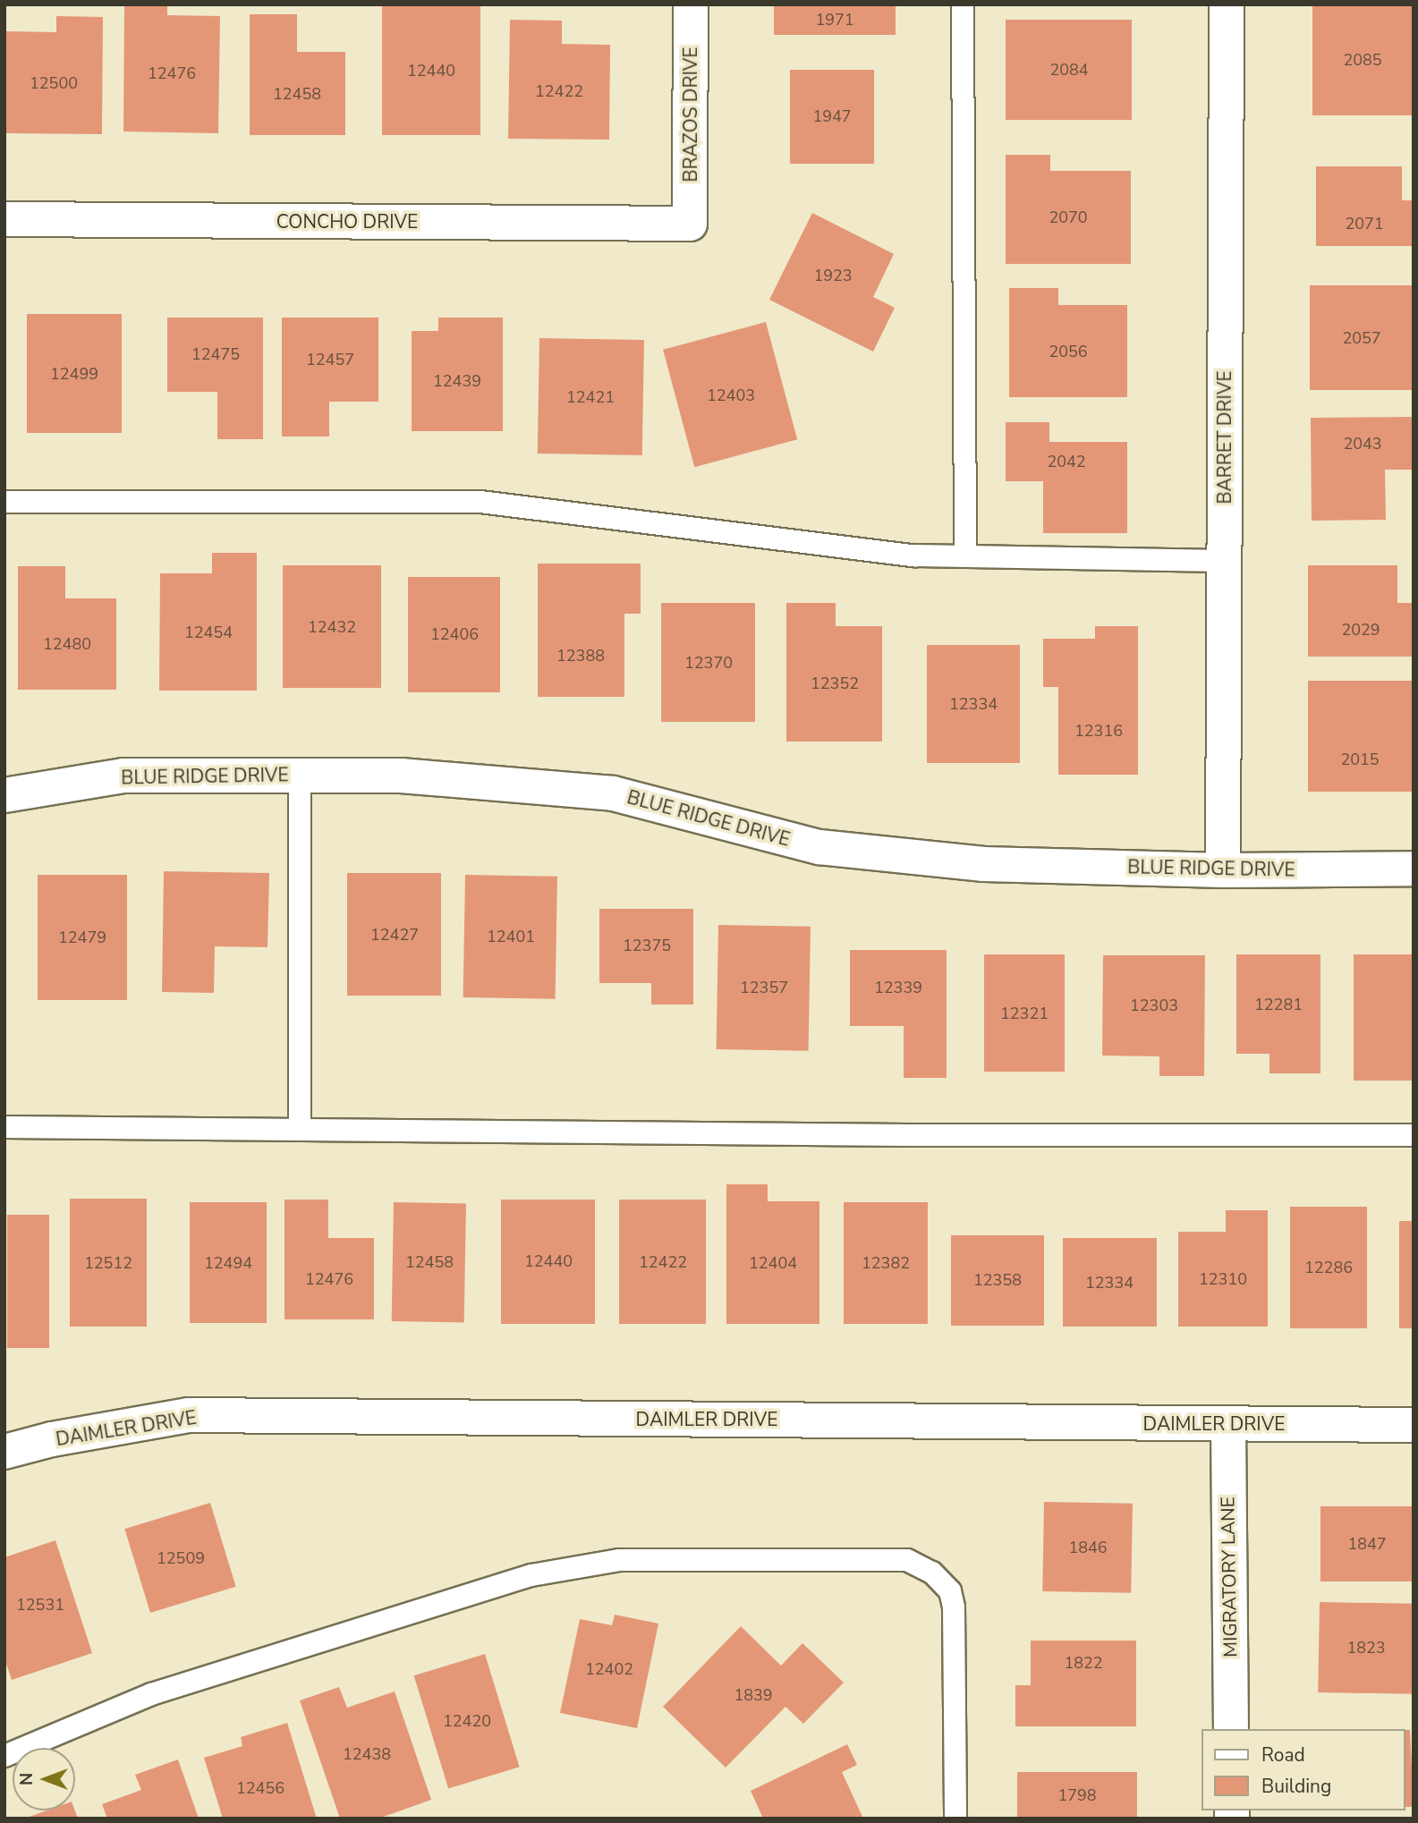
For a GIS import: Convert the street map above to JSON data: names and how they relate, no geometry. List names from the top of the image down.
{
  "streets": {
    "street": [
      "BRAZOS DRIVE",
      "CONCHO DRIVE",
      "BARRET DRIVE",
      "BLUE RIDGE DRIVE",
      "DAIMLER DRIVE",
      "MIGRATORY LANE"
    ]
  },
  "crossings": [
    ["BRAZOS DRIVE", "CONCHO DRIVE"],
    ["BARRET DRIVE", "BLUE RIDGE DRIVE"],
    ["DAIMLER DRIVE", "MIGRATORY LANE"]
  ],
  "house_numbers": [
    "1971",
    "2085",
    "2084",
    "12440",
    "12476",
    "12500",
    "12422",
    "12458",
    "1947",
    "2070",
    "2071",
    "1923",
    "2057",
    "2056",
    "12475",
    "12457",
    "12499",
    "12439",
    "12403",
    "12421",
    "2043",
    "2042",
    "12432",
    "2029",
    "12454",
    "12406",
    "12480",
    "12388",
    "12370",
    "12352",
    "12334",
    "12316",
    "2015",
    "12427",
    "12401",
    "12479",
    "12375",
    "12357",
    "12339",
    "12281",
    "12303",
    "12321",
    "12440",
    "12458",
    "12422",
    "12512",
    "12494",
    "12404",
    "12382",
    "12286",
    "12476",
    "12310",
    "12358",
    "12334",
    "1847",
    "1846",
    "12509",
    "12531",
    "1823",
    "1822",
    "12402",
    "1839",
    "12420",
    "12438",
    "12456",
    "1798"
  ],
  "legend": ["Road", "Building"],
  "north": "left"
}
